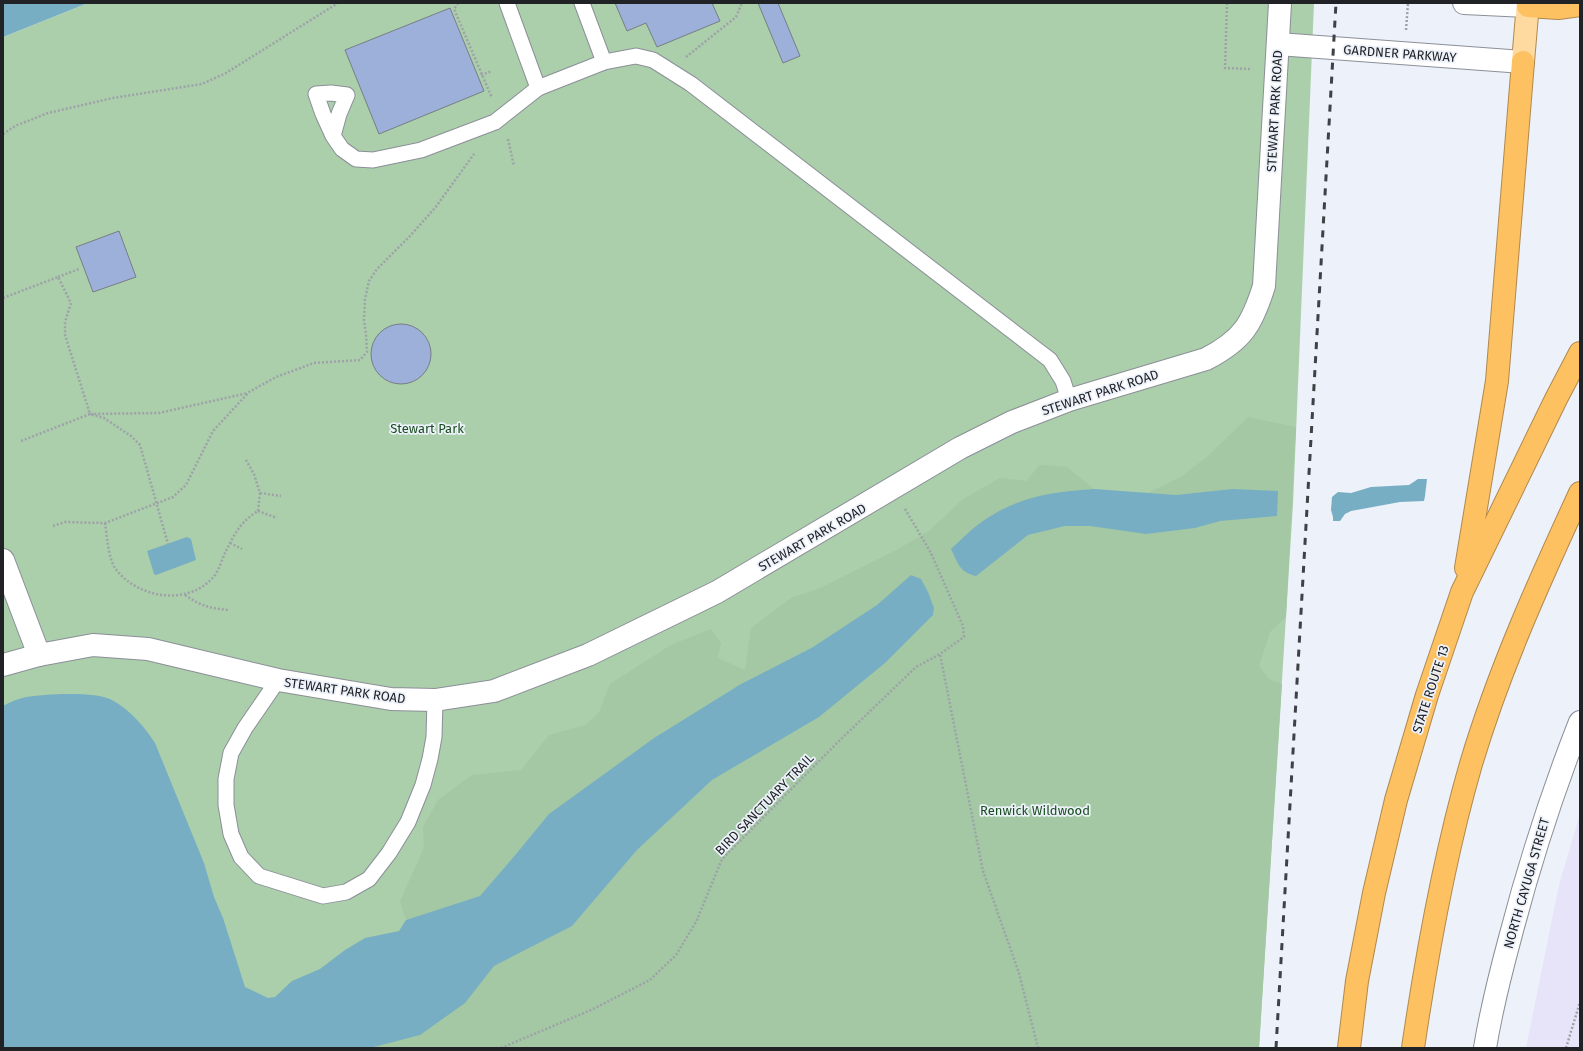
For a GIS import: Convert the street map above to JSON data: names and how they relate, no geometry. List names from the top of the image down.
{
  "streets": {
    "highway": ["STATE ROUTE 13"],
    "street": ["GARDNER PARKWAY", "STEWART PARK ROAD", "NORTH CAYUGA STREET"],
    "path": ["BIRD SANCTUARY TRAIL"]
  },
  "crossings": [
    ["GARDNER PARKWAY", "STEWART PARK ROAD"],
    ["STEWART PARK ROAD", "BIRD SANCTUARY TRAIL"]
  ],
  "parks": ["Stewart Park", "Renwick Wildwood"]
}
